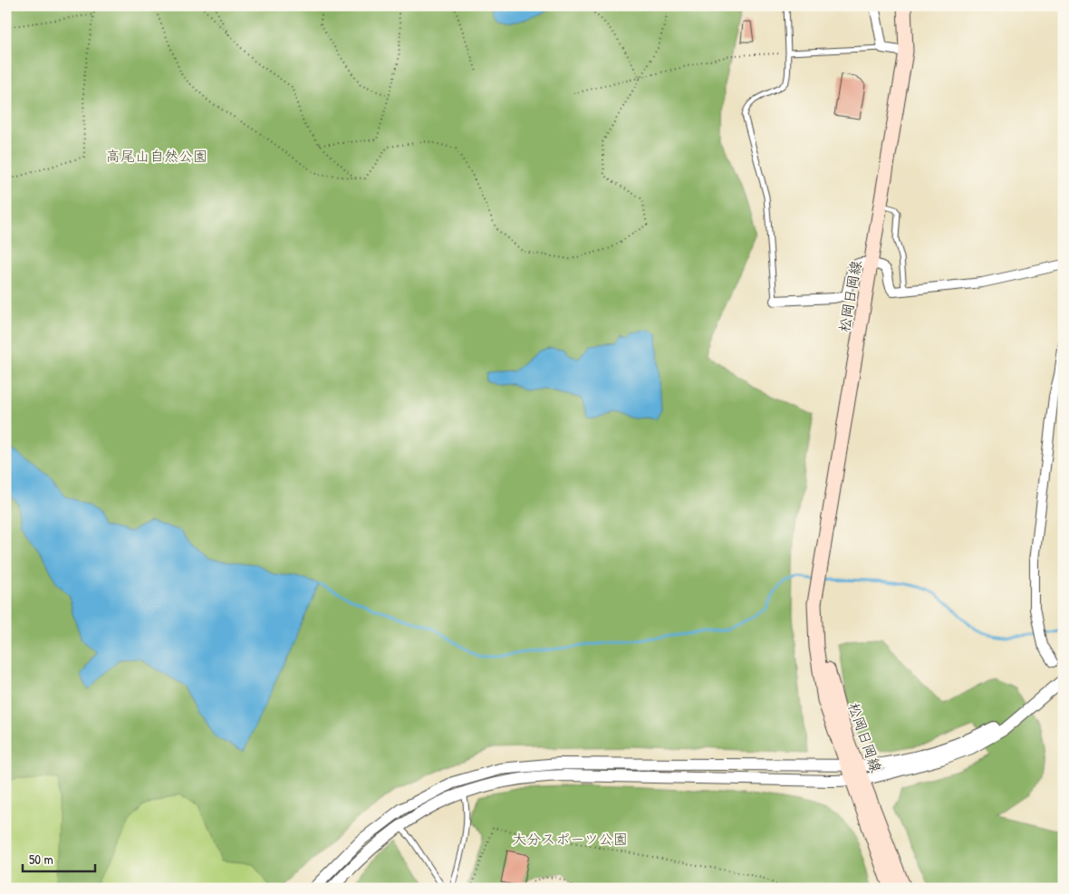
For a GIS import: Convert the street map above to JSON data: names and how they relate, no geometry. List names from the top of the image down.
{
  "streets": {
    "main road": ["松岡日岡線"]
  },
  "parks": ["高尾山自然公園", "大分スポーツ公園"],
  "scale_bar": "50 m"
}
